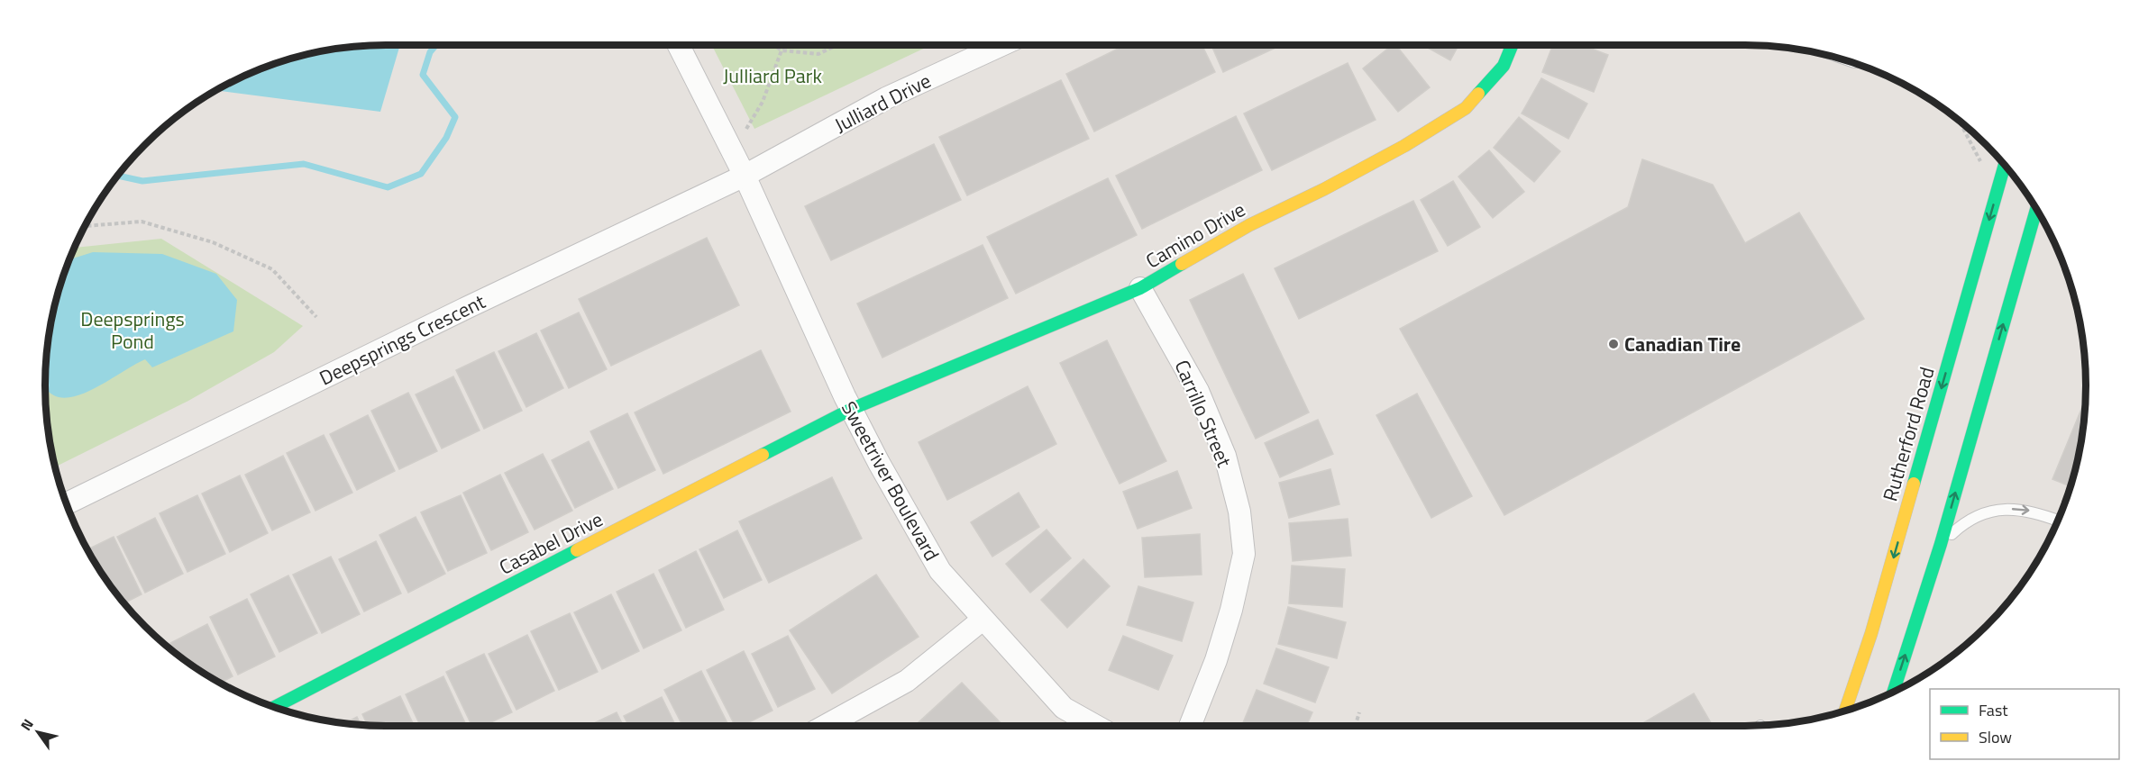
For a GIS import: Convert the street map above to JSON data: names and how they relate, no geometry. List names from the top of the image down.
{
  "streets": {
    "street": [
      "Julliard Drive",
      "Camino Drive",
      "Deepsprings Crescent",
      "Carrillo Street",
      "Rutherford Road",
      "Sweetriver Boulevard",
      "Casabel Drive"
    ]
  },
  "crossings": [
    ["Julliard Drive", "Deepsprings Crescent"],
    ["Julliard Drive", "Sweetriver Boulevard"],
    ["Camino Drive", "Carrillo Street"],
    ["Camino Drive", "Sweetriver Boulevard"],
    ["Camino Drive", "Casabel Drive"],
    ["Deepsprings Crescent", "Sweetriver Boulevard"],
    ["Sweetriver Boulevard", "Casabel Drive"]
  ],
  "parks": ["Julliard Park", "Deepsprings Pond"],
  "places": ["Canadian Tire"],
  "legend": ["Fast", "Slow"],
  "north": "top left"
}
